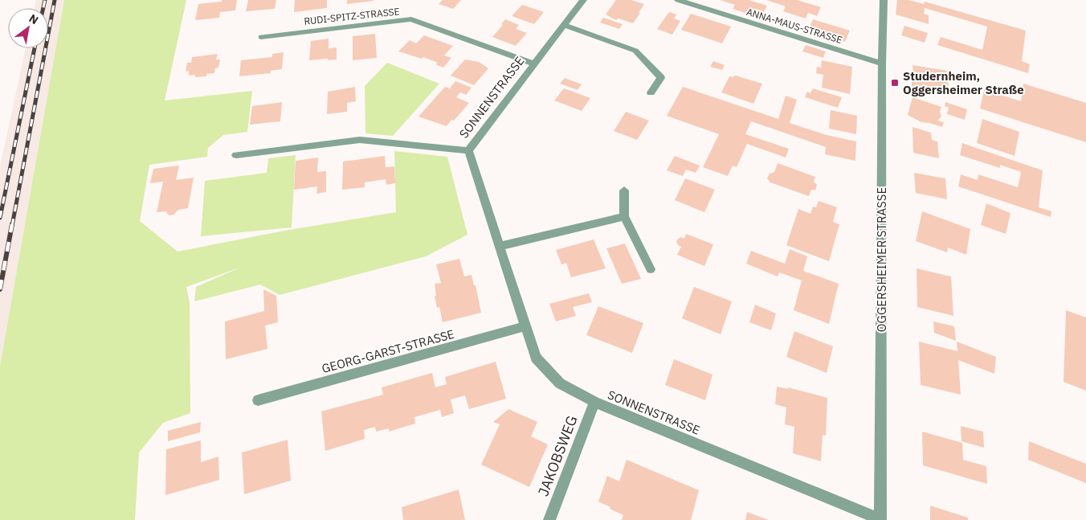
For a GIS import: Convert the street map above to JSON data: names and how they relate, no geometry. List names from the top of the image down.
{
  "streets": {
    "street": [
      "RUDI-SPITZ-STRASSE",
      "ANNA-MAUS-STRASSE",
      "SONNENSTRASSE",
      "OGGERSHEIMER STRASSE",
      "GEORG-GARST-STRASSE",
      "JAKOBSWEG"
    ]
  },
  "crossings": [
    ["RUDI-SPITZ-STRASSE", "SONNENSTRASSE"],
    ["ANNA-MAUS-STRASSE", "OGGERSHEIMER STRASSE"],
    ["SONNENSTRASSE", "OGGERSHEIMER STRASSE"],
    ["SONNENSTRASSE", "GEORG-GARST-STRASSE"],
    ["SONNENSTRASSE", "JAKOBSWEG"]
  ],
  "places": {
    "transit": ["Studernheim, Oggersheimer Straße"]
  },
  "north": "top right"
}
